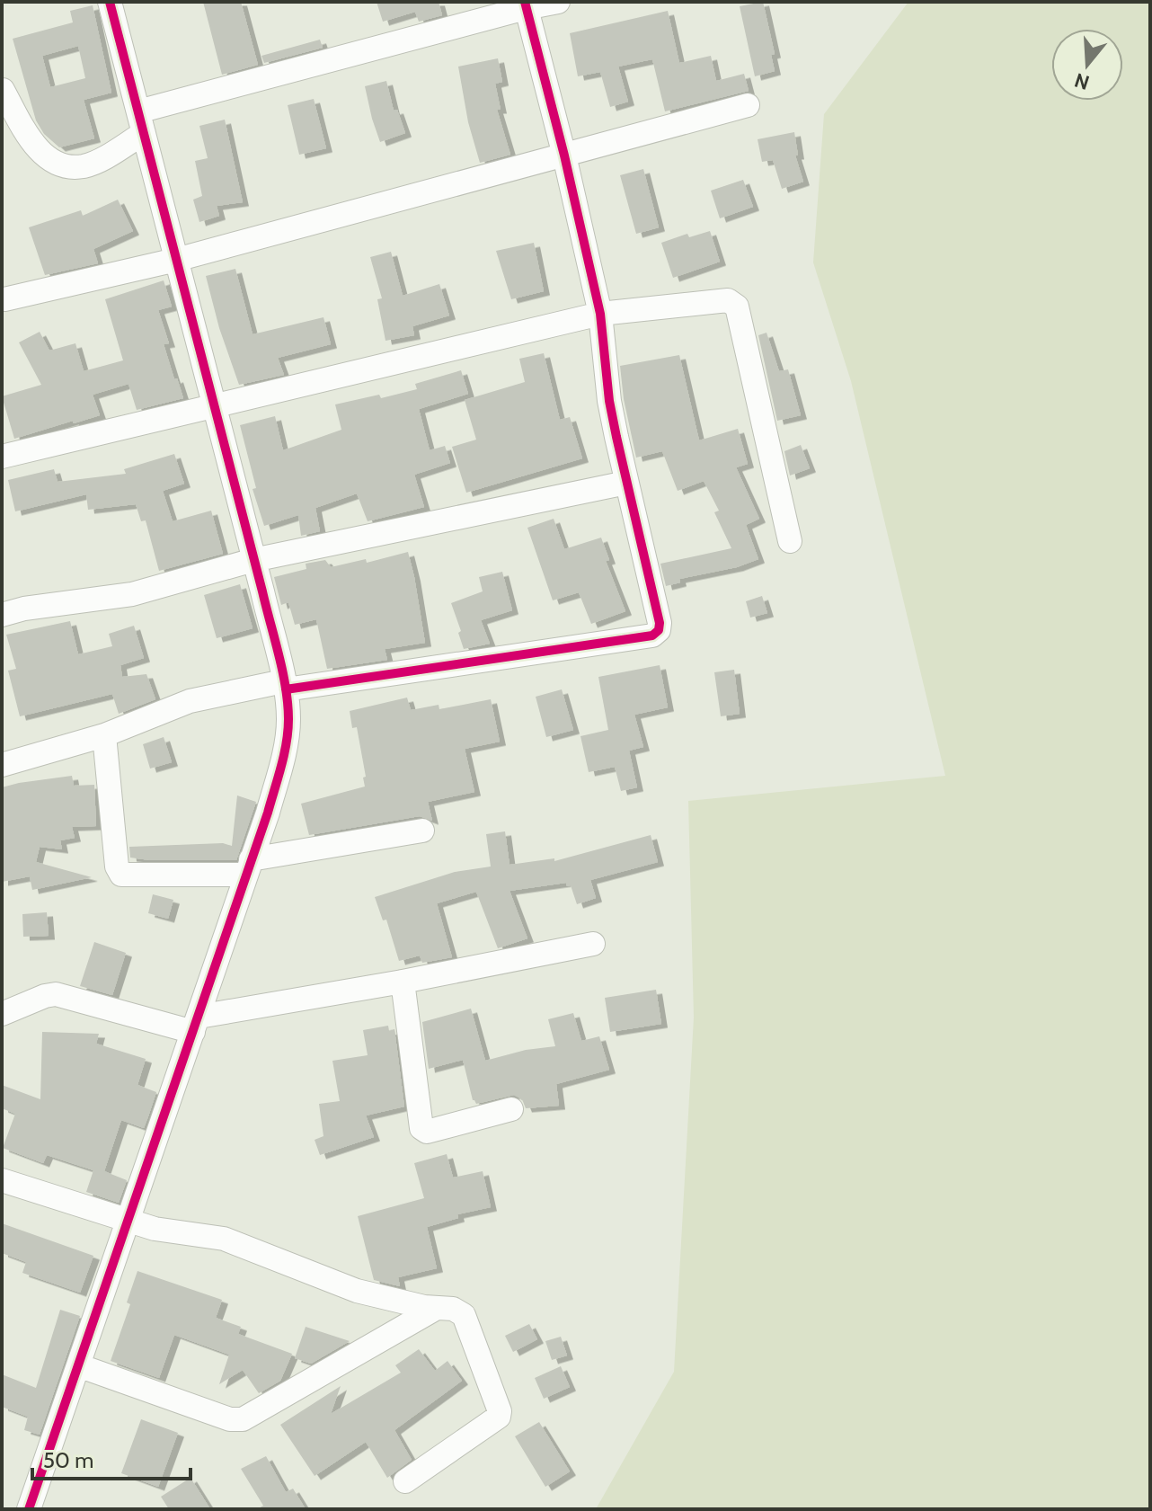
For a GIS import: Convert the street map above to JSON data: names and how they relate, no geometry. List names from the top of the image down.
{
  "scale_bar": "50 m",
  "north": "bottom"
}
